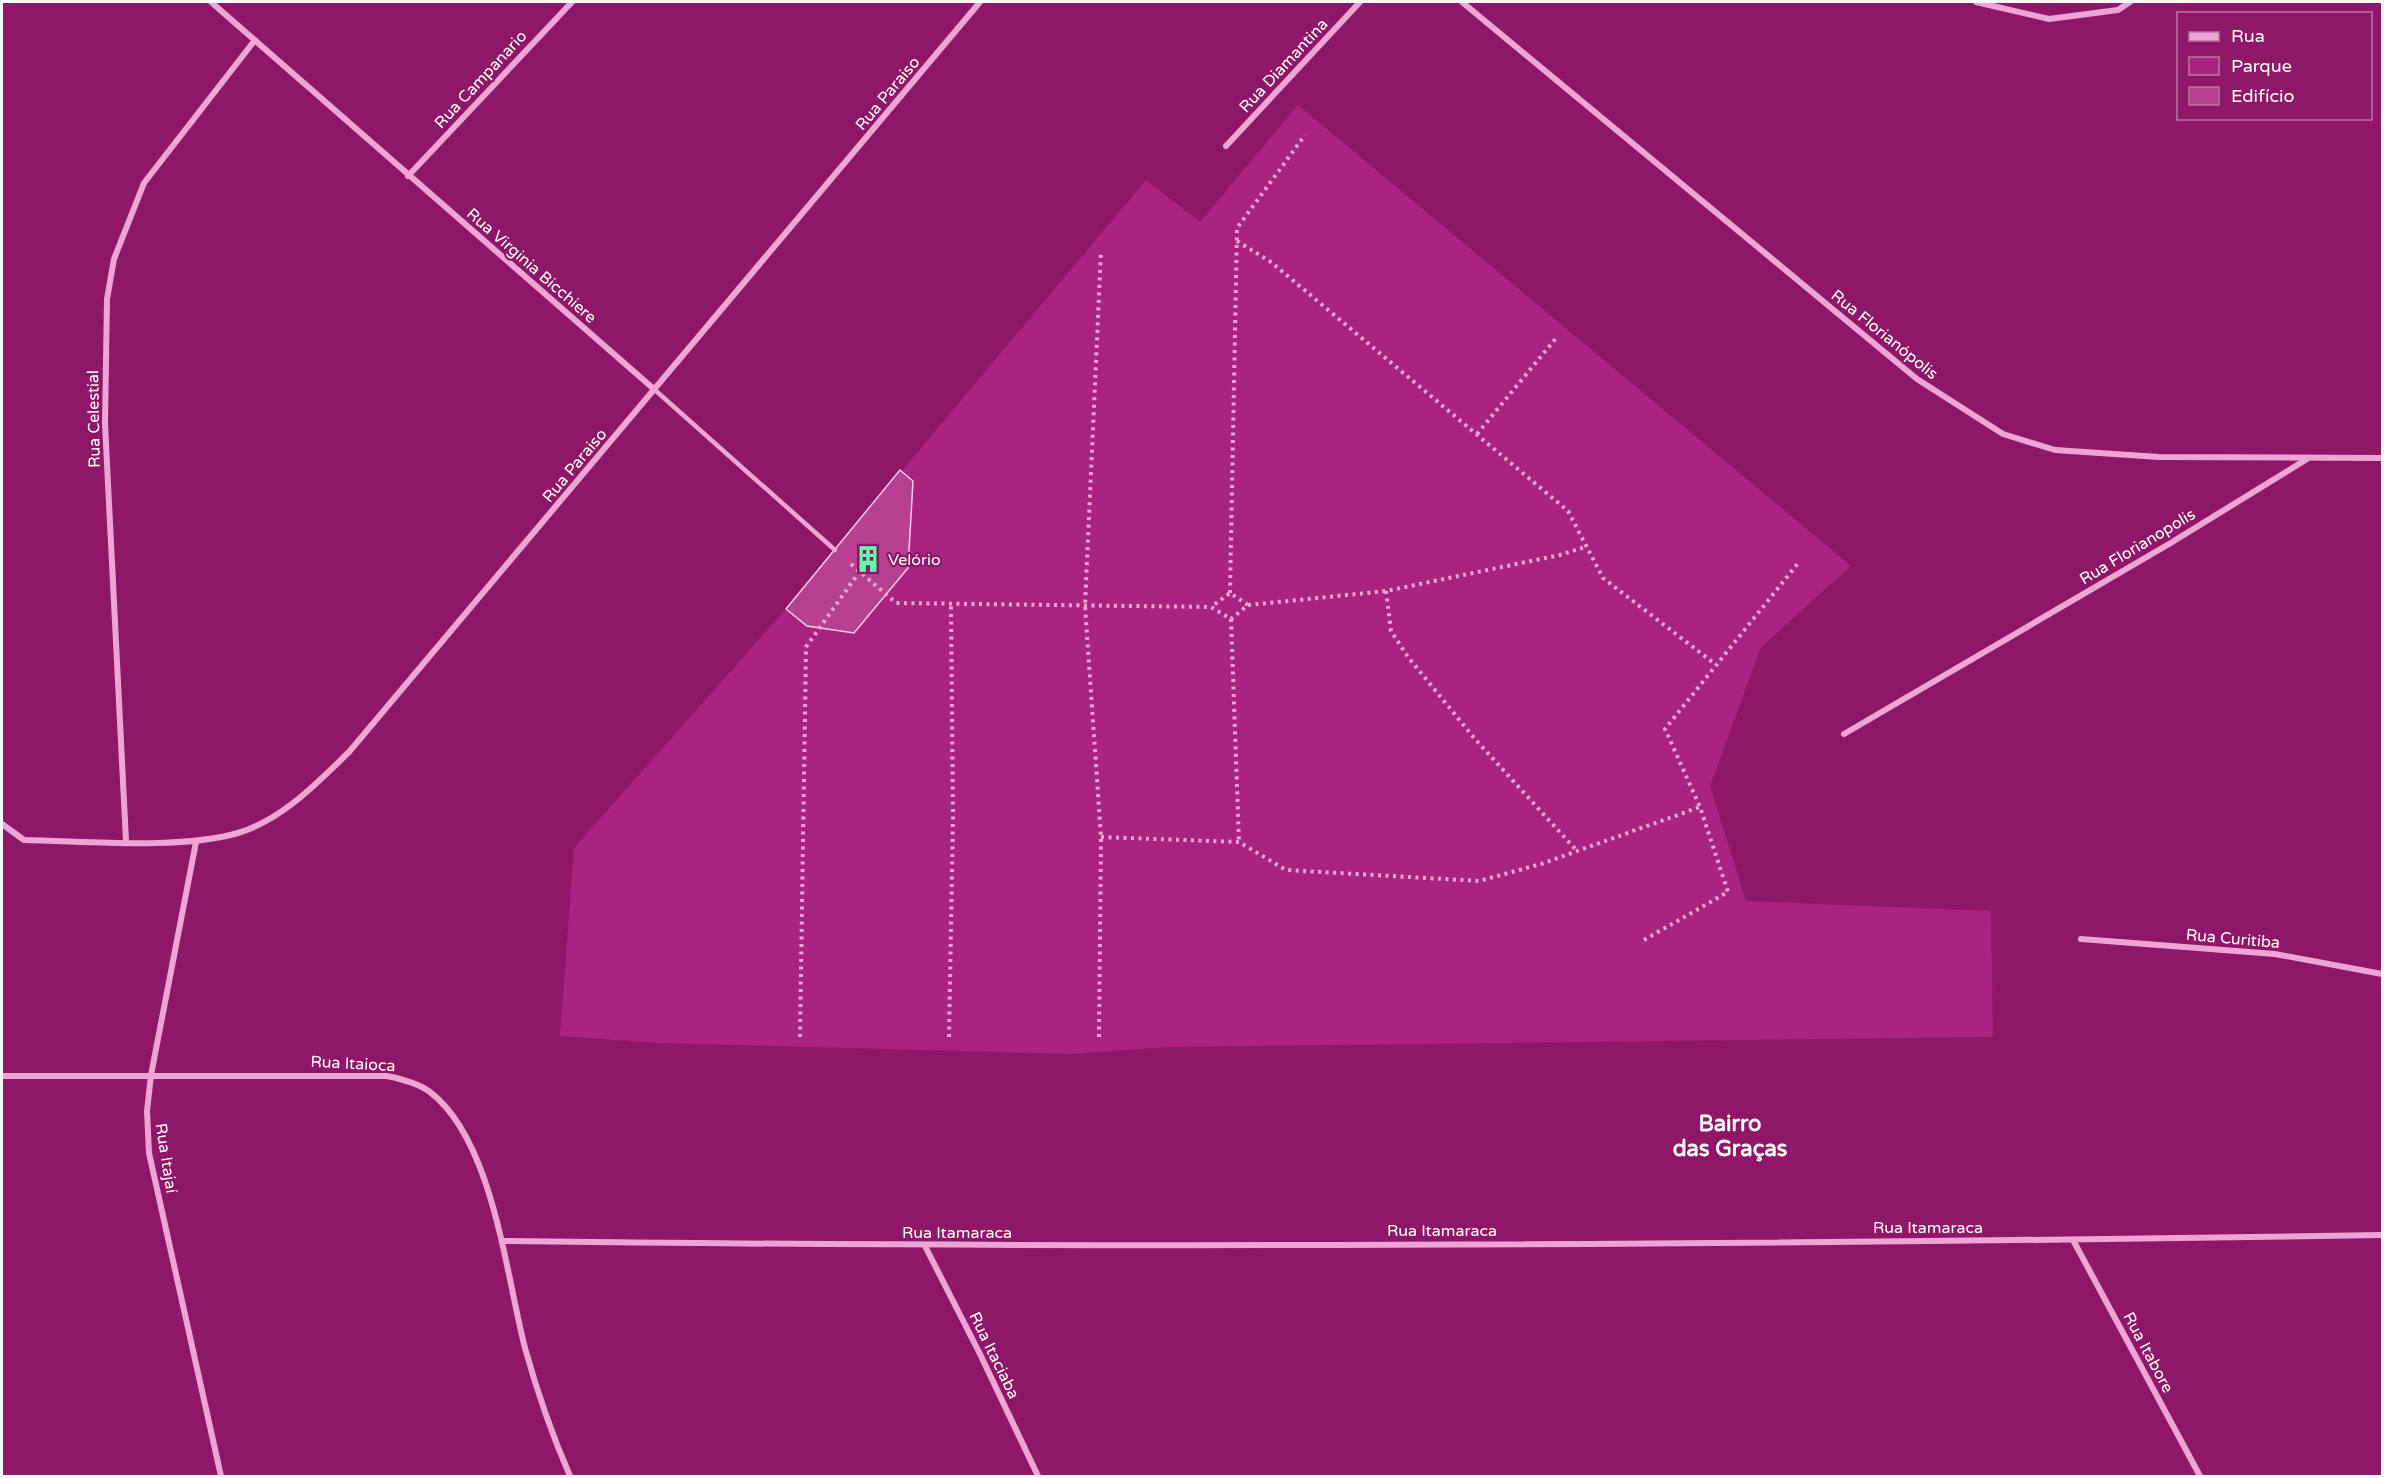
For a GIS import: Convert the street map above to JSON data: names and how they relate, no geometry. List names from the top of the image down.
{
  "streets": {
    "street": [
      "Rua Diamantina",
      "Rua Campanario",
      "Rua Paraiso",
      "Rua Virginia Bicchiere",
      "Rua Florianópolis",
      "Rua Celestial",
      "Rua Florianopolis",
      "Rua Curitiba",
      "Rua Itaioca",
      "Rua Itajaí",
      "Rua Itamaraca",
      "Rua Itabore",
      "Rua Itaciaba"
    ]
  },
  "crossings": [
    ["Rua Campanario", "Rua Virginia Bicchiere"],
    ["Rua Paraiso", "Rua Virginia Bicchiere"],
    ["Rua Paraiso", "Rua Celestial"],
    ["Rua Paraiso", "Rua Itajaí"],
    ["Rua Virginia Bicchiere", "Rua Celestial"],
    ["Rua Florianópolis", "Rua Florianopolis"],
    ["Rua Itaioca", "Rua Itajaí"],
    ["Rua Itaioca", "Rua Itamaraca"],
    ["Rua Itamaraca", "Rua Itabore"],
    ["Rua Itamaraca", "Rua Itaciaba"]
  ],
  "districts": ["Bairro das Graças"],
  "places": {
    "building": ["Velório"]
  },
  "legend": ["Rua", "Parque", "Edifício"]
}
